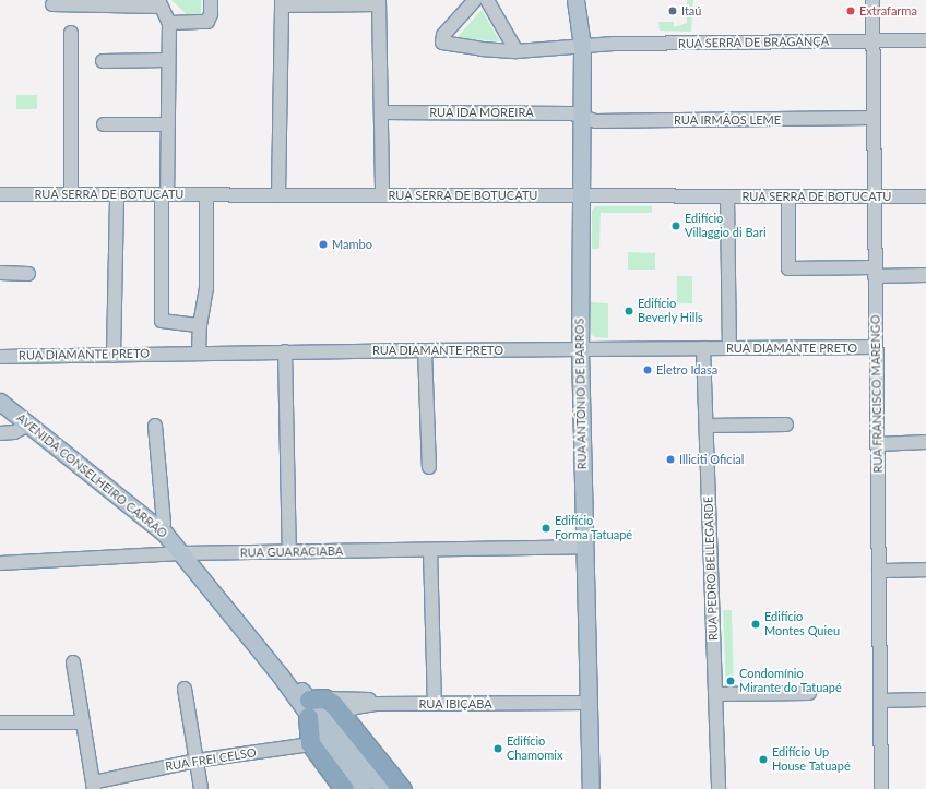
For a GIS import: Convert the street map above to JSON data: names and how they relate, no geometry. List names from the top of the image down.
{
  "streets": {
    "main road": ["RUA ANTÔNIO DE BARROS", "AVENIDA CONSELHEIRO CARRÃO"],
    "street": [
      "RUA SERRA DE BRAGANÇA",
      "RUA IDA MOREIRA",
      "RUA IRMÃOS LEME",
      "RUA SERRA DE BOTUCATU",
      "RUA DIAMANTE PRETO",
      "RUA FRANCISCO MARENGO",
      "RUA GUARACIABA",
      "RUA PEDRO BELLEGARDE",
      "RUA IBIÇABA",
      "RUA FREI CELSO"
    ]
  },
  "crossings": [
    ["RUA SERRA DE BRAGANÇA", "RUA ANTÔNIO DE BARROS"],
    ["RUA SERRA DE BRAGANÇA", "RUA FRANCISCO MARENGO"],
    ["RUA IDA MOREIRA", "RUA IRMÃOS LEME"],
    ["RUA IDA MOREIRA", "RUA ANTÔNIO DE BARROS"],
    ["RUA IRMÃOS LEME", "RUA ANTÔNIO DE BARROS"],
    ["RUA IRMÃOS LEME", "RUA FRANCISCO MARENGO"],
    ["RUA SERRA DE BOTUCATU", "RUA ANTÔNIO DE BARROS"],
    ["RUA SERRA DE BOTUCATU", "RUA FRANCISCO MARENGO"],
    ["RUA DIAMANTE PRETO", "RUA ANTÔNIO DE BARROS"],
    ["RUA DIAMANTE PRETO", "RUA FRANCISCO MARENGO"],
    ["RUA DIAMANTE PRETO", "RUA PEDRO BELLEGARDE"],
    ["RUA ANTÔNIO DE BARROS", "RUA GUARACIABA"],
    ["RUA ANTÔNIO DE BARROS", "RUA IBIÇABA"],
    ["AVENIDA CONSELHEIRO CARRÃO", "RUA GUARACIABA"],
    ["AVENIDA CONSELHEIRO CARRÃO", "RUA IBIÇABA"],
    ["AVENIDA CONSELHEIRO CARRÃO", "RUA FREI CELSO"],
    ["RUA IBIÇABA", "RUA FREI CELSO"]
  ],
  "places": [
    "Itaú",
    "Extrafarma",
    "Edifício Villaggio di Bari",
    "Mambo",
    "Edifício Beverly Hills",
    "Eletro Idasa",
    "Illiciti Oficial",
    "Edifício Forma Tatuapé",
    "Edifício Montes Quieu",
    "Condomínio Mirante do Tatuapé",
    "Edifício Chamomix",
    "Edifício Up House Tatuapé"
  ]
}
